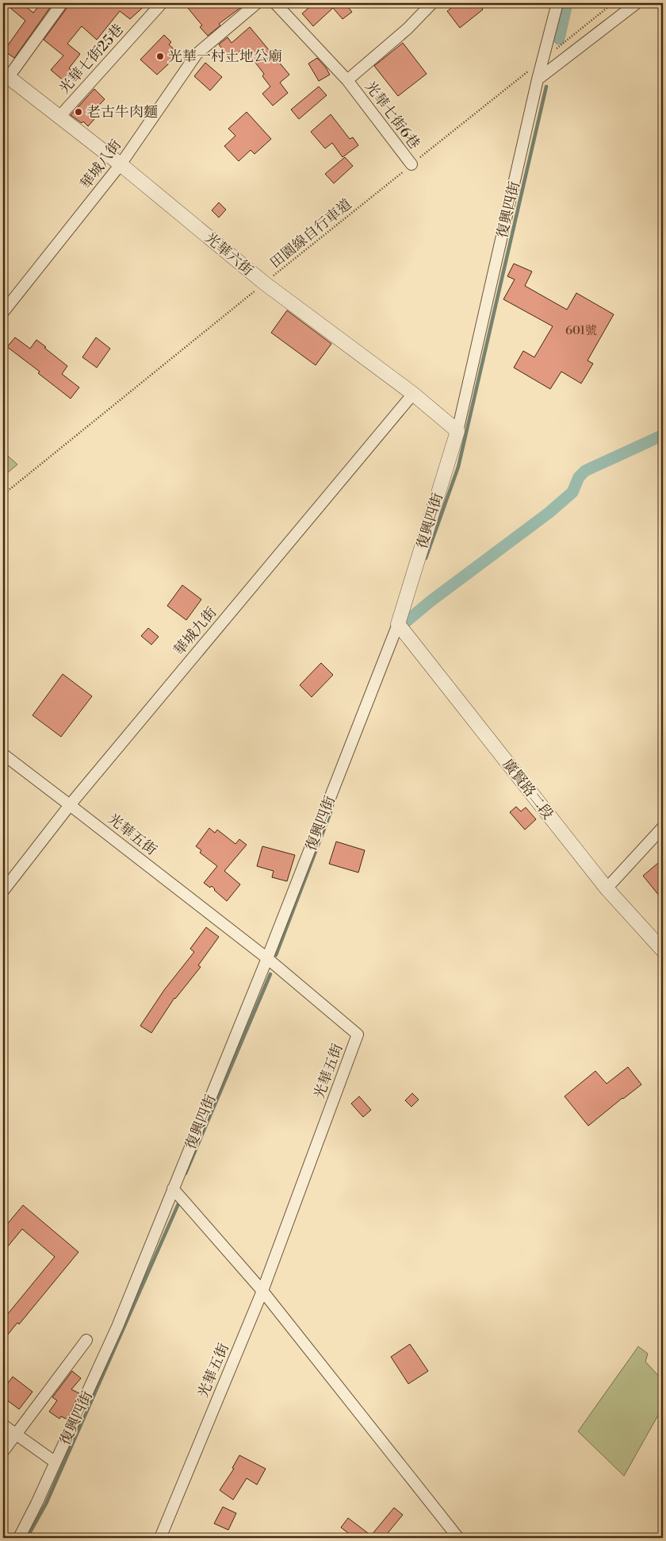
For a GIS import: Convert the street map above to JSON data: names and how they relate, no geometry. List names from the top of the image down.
{
  "streets": {
    "street": [
      "光華七街25巷",
      "光華七街6巷",
      "華城八街",
      "復興四街",
      "光華六街",
      "華城九街",
      "廣賢路二段",
      "光華五街"
    ],
    "path": ["田園線自行車道"]
  },
  "crossings": [
    ["光華七街25巷", "光華六街"],
    ["光華七街6巷", "田園線自行車道"],
    ["華城八街", "光華六街"],
    ["復興四街", "田園線自行車道"],
    ["復興四街", "光華六街"],
    ["復興四街", "廣賢路二段"],
    ["復興四街", "光華五街"],
    ["田園線自行車道", "光華六街"],
    ["光華六街", "華城九街"],
    ["華城九街", "光華五街"]
  ],
  "places": ["光華一村土地公廟", "老古牛肉麵"],
  "house_numbers": ["601號"]
}
